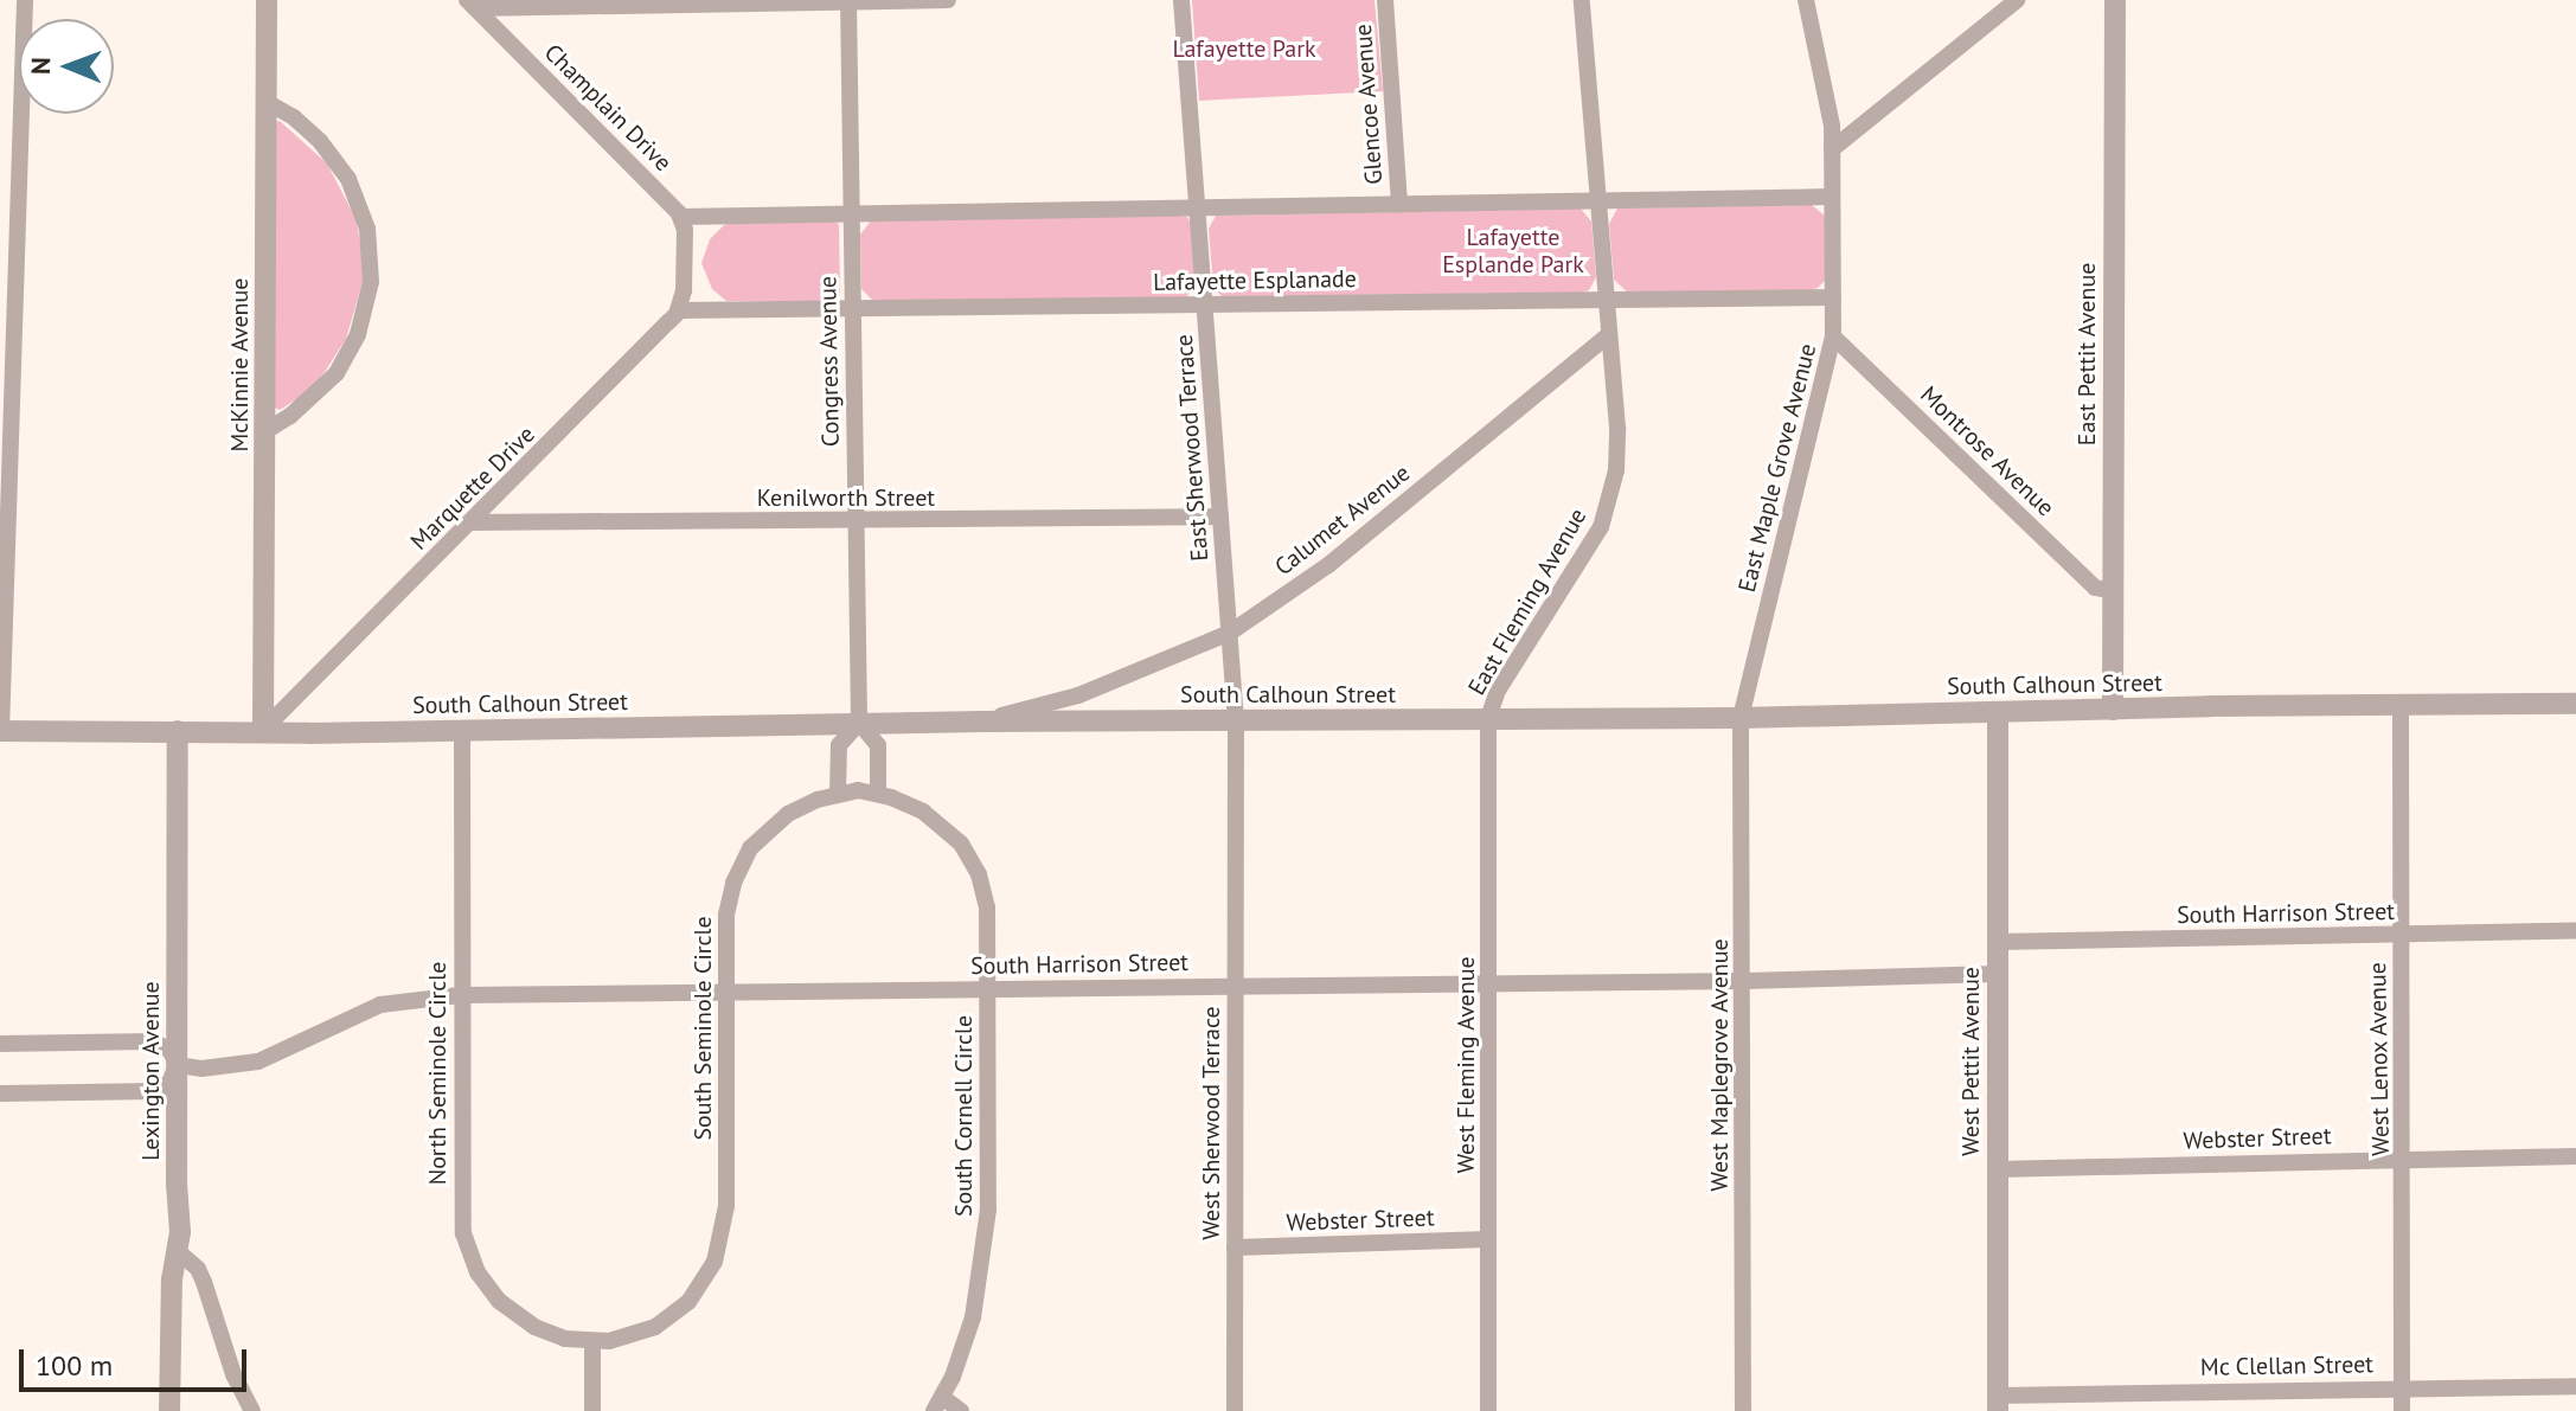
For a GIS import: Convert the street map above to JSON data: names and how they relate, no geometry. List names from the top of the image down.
{
  "streets": {
    "street": [
      "Glencoe Avenue",
      "Champlain Drive",
      "Lafayette Esplanade",
      "East Pettit Avenue",
      "Congress Avenue",
      "McKinnie Avenue",
      "East Sherwood Terrace",
      "Montrose Avenue",
      "East Maple Grove Avenue",
      "Marquette Drive",
      "Kenilworth Street",
      "Calumet Avenue",
      "East Fleming Avenue",
      "South Calhoun Street",
      "South Harrison Street",
      "South Seminole Circle",
      "West Lenox Avenue",
      "West Pettit Avenue",
      "West Fleming Avenue",
      "West Maplegrove Avenue",
      "Lexington Avenue",
      "North Seminole Circle",
      "South Cornell Circle",
      "West Sherwood Terrace",
      "Webster Street",
      "Mc Clellan Street"
    ]
  },
  "crossings": [
    ["Lafayette Esplanade", "Congress Avenue"],
    ["Lafayette Esplanade", "East Sherwood Terrace"],
    ["Lafayette Esplanade", "East Maple Grove Avenue"],
    ["Lafayette Esplanade", "Marquette Drive"],
    ["Lafayette Esplanade", "East Fleming Avenue"],
    ["East Pettit Avenue", "Montrose Avenue"],
    ["East Pettit Avenue", "South Calhoun Street"],
    ["Congress Avenue", "Kenilworth Street"],
    ["Congress Avenue", "South Calhoun Street"],
    ["McKinnie Avenue", "Marquette Drive"],
    ["McKinnie Avenue", "South Calhoun Street"],
    ["East Sherwood Terrace", "Kenilworth Street"],
    ["East Sherwood Terrace", "Calumet Avenue"],
    ["East Sherwood Terrace", "South Calhoun Street"],
    ["East Sherwood Terrace", "West Sherwood Terrace"],
    ["Montrose Avenue", "East Maple Grove Avenue"],
    ["East Maple Grove Avenue", "South Calhoun Street"],
    ["East Maple Grove Avenue", "West Maplegrove Avenue"],
    ["Marquette Drive", "Kenilworth Street"],
    ["Marquette Drive", "South Calhoun Street"],
    ["Calumet Avenue", "East Fleming Avenue"],
    ["Calumet Avenue", "South Calhoun Street"],
    ["East Fleming Avenue", "South Calhoun Street"],
    ["East Fleming Avenue", "West Fleming Avenue"],
    ["South Calhoun Street", "West Lenox Avenue"],
    ["South Calhoun Street", "West Pettit Avenue"],
    ["South Calhoun Street", "West Fleming Avenue"],
    ["South Calhoun Street", "West Maplegrove Avenue"],
    ["South Calhoun Street", "Lexington Avenue"],
    ["South Calhoun Street", "North Seminole Circle"],
    ["South Calhoun Street", "West Sherwood Terrace"],
    ["South Harrison Street", "South Seminole Circle"],
    ["South Harrison Street", "West Lenox Avenue"],
    ["South Harrison Street", "West Pettit Avenue"],
    ["South Harrison Street", "West Fleming Avenue"],
    ["South Harrison Street", "West Maplegrove Avenue"],
    ["South Harrison Street", "Lexington Avenue"],
    ["South Harrison Street", "North Seminole Circle"],
    ["South Harrison Street", "South Cornell Circle"],
    ["South Harrison Street", "West Sherwood Terrace"],
    ["South Seminole Circle", "North Seminole Circle"],
    ["South Seminole Circle", "South Cornell Circle"],
    ["West Lenox Avenue", "Webster Street"],
    ["West Lenox Avenue", "Mc Clellan Street"],
    ["West Pettit Avenue", "Webster Street"],
    ["West Pettit Avenue", "Mc Clellan Street"],
    ["West Fleming Avenue", "Webster Street"],
    ["West Sherwood Terrace", "Webster Street"]
  ],
  "parks": ["Lafayette Park", "Lafayette Esplande Park"],
  "scale_bar": "100 m",
  "north": "left"
}
